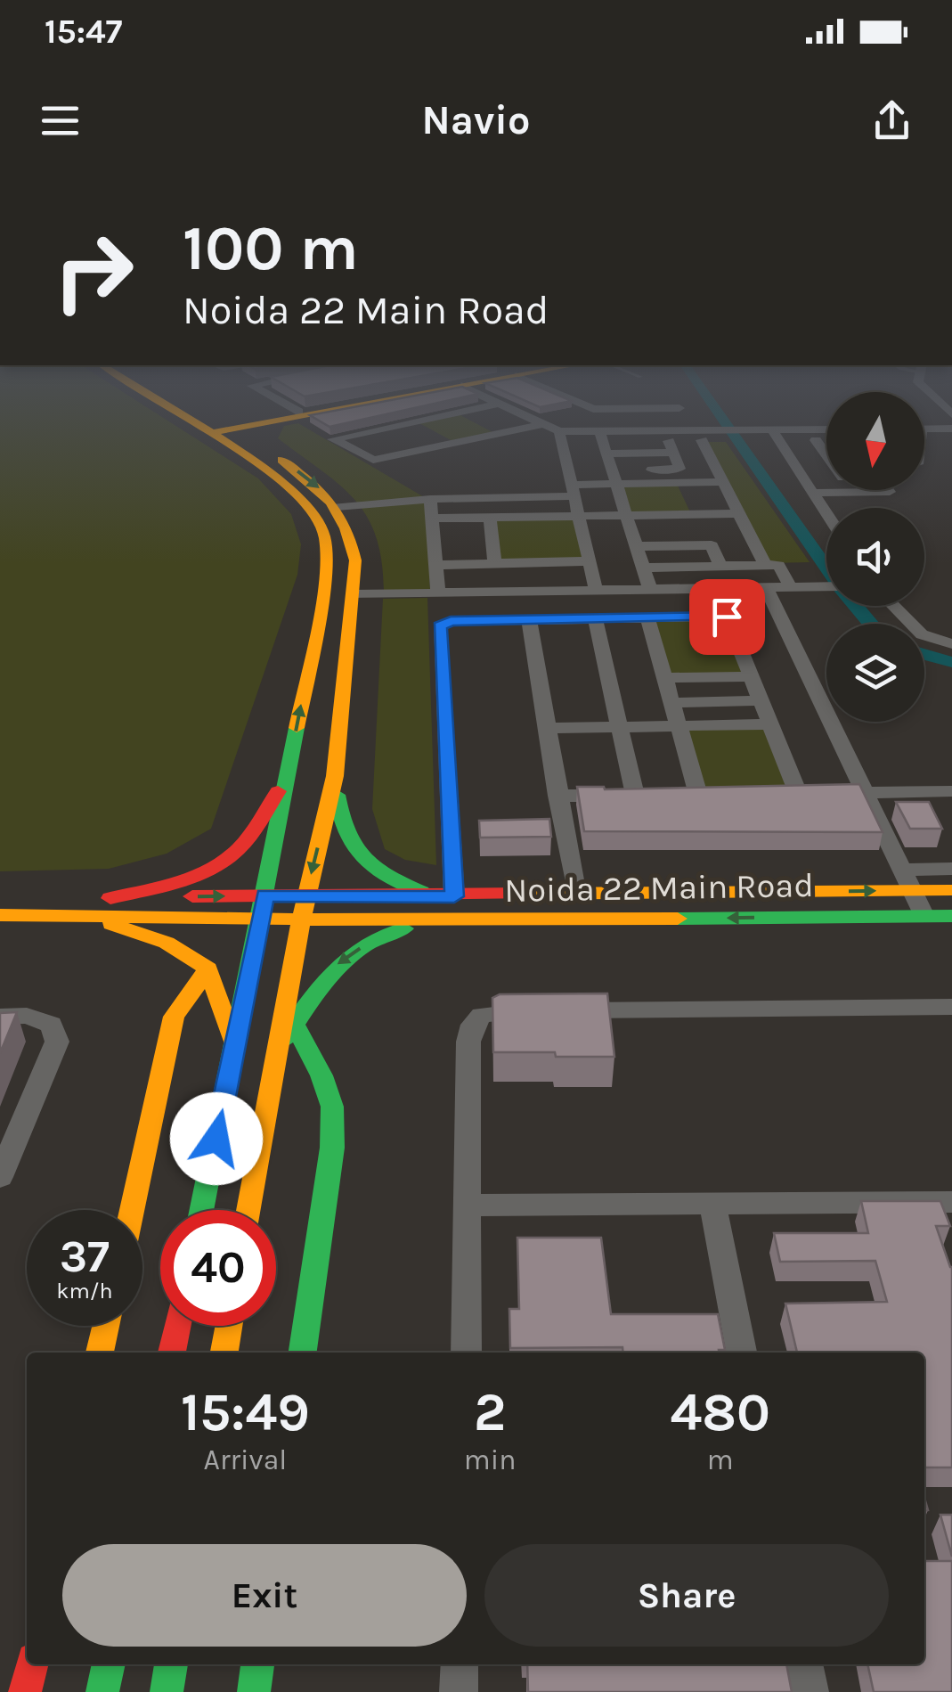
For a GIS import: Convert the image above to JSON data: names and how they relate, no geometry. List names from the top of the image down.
{
  "streets": {
    "street": ["Noida 22 Main Road"]
  },
  "north": "bottom",
  "page": {
    "status": "15:47",
    "header": "Navio",
    "turn": ["100 m", "Noida 22 Main Road"],
    "speed": "37 km/h",
    "limit": "40",
    "eta": [
      "15:49",
      "Arrival",
      "2",
      "min",
      "480",
      "m"
    ],
    "buttons": ["Exit", "Share"]
  }
}
